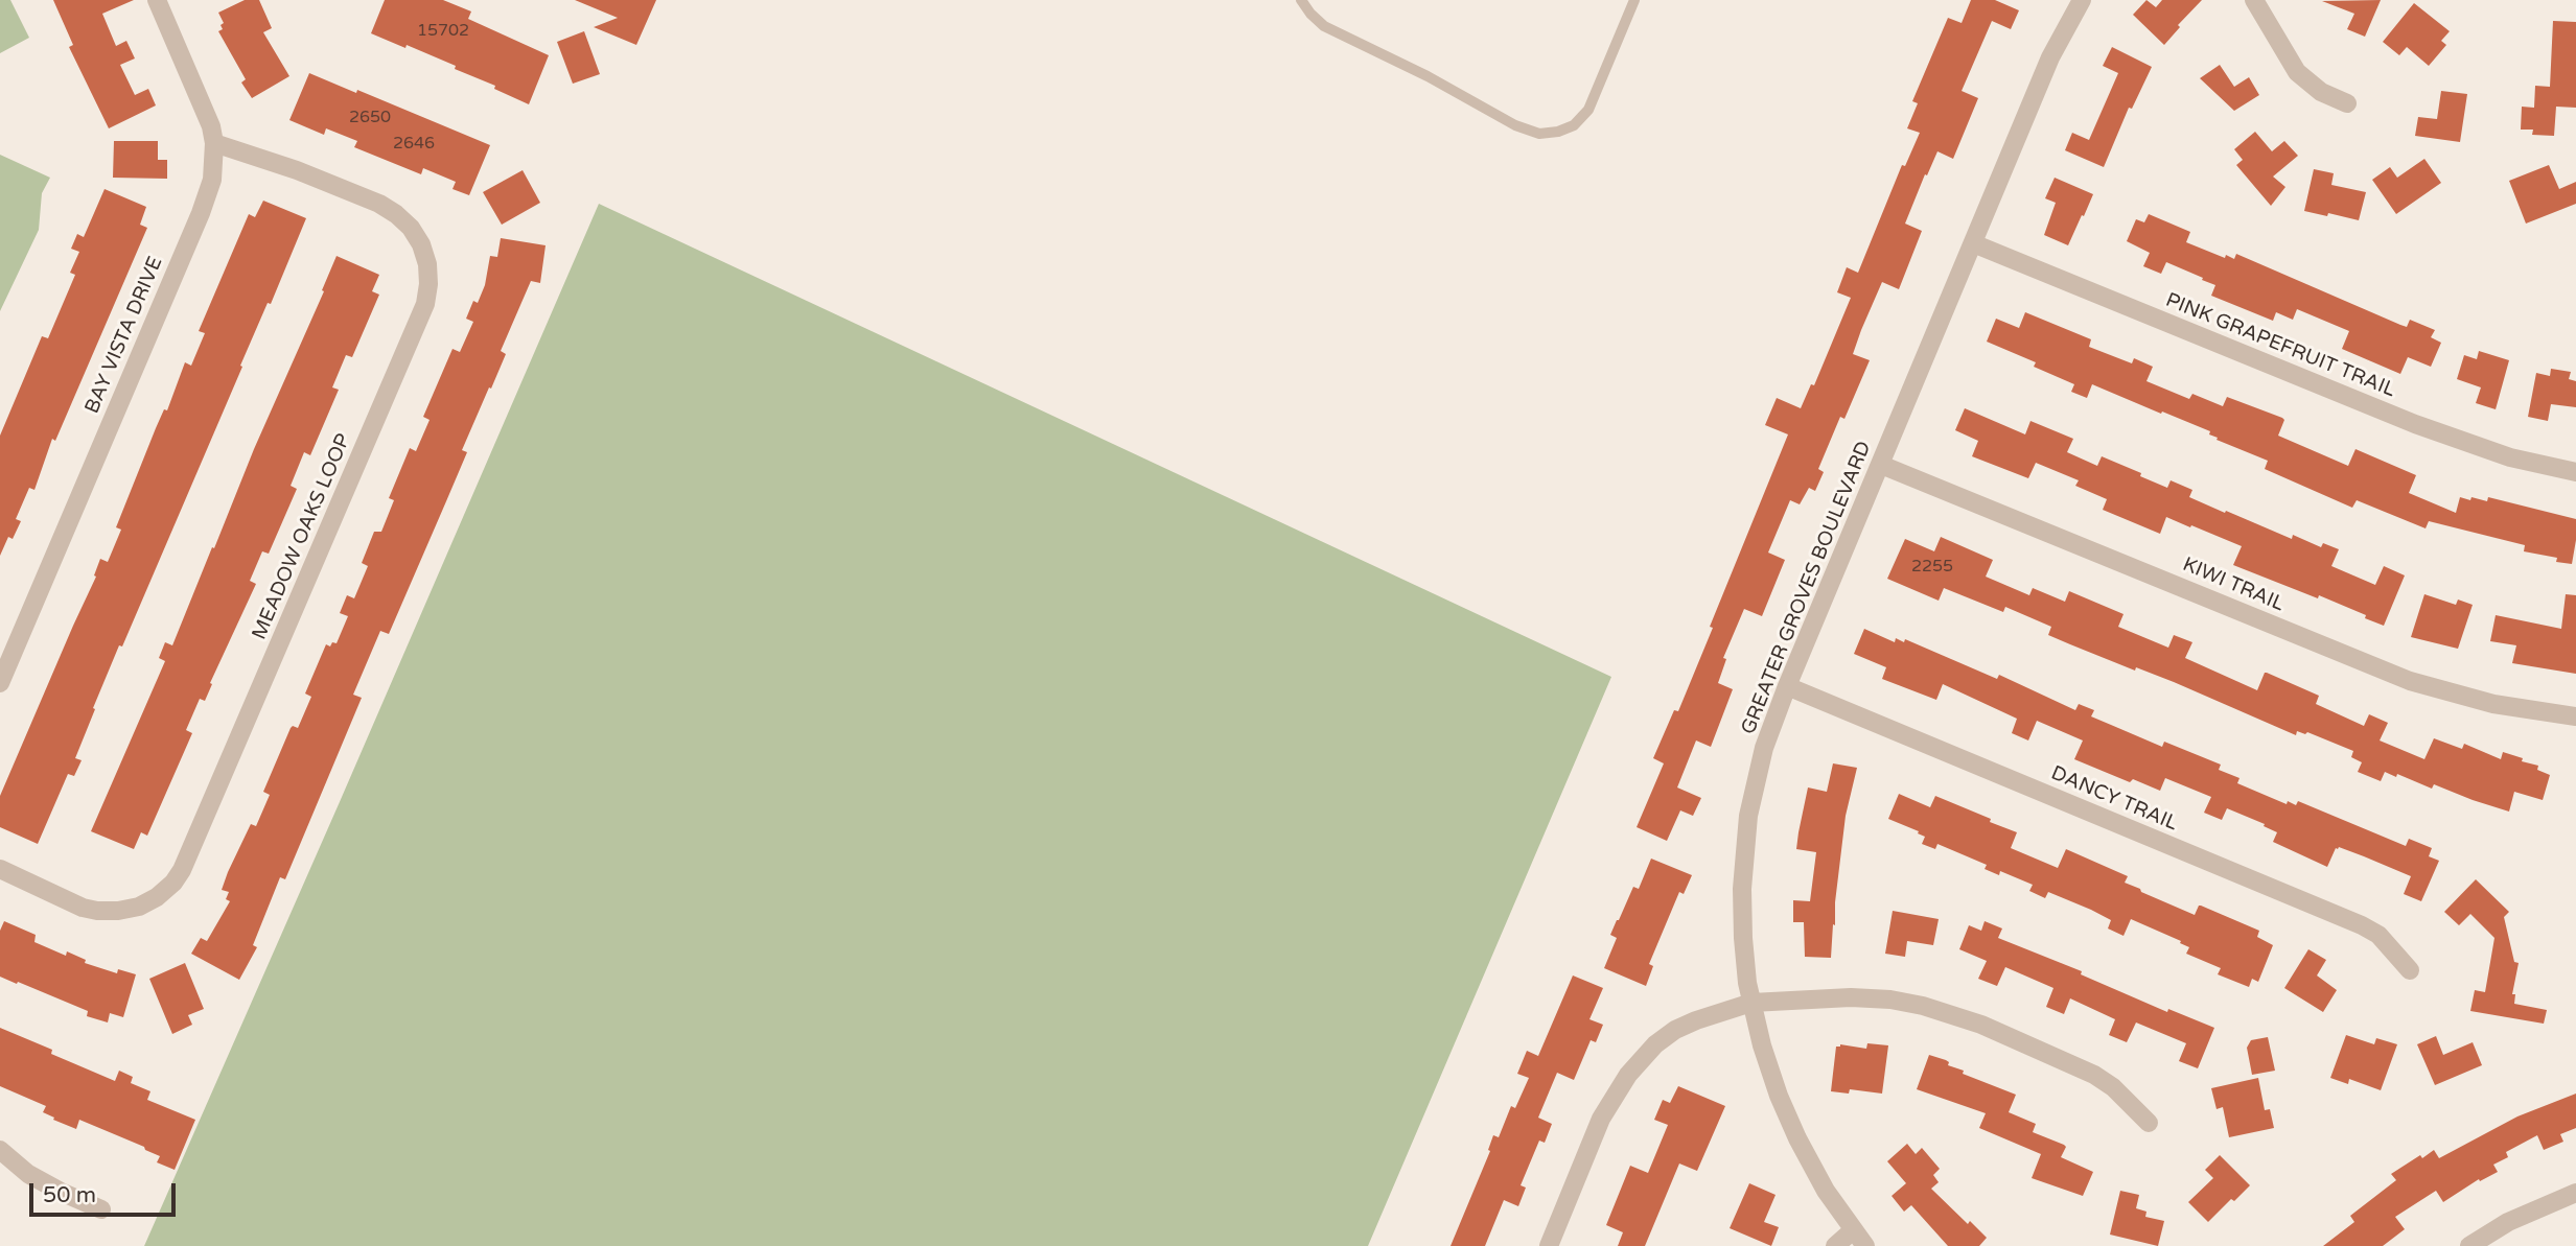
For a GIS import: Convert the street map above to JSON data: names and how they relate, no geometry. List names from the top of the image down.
{
  "streets": {
    "street": [
      "BAY VISTA DRIVE",
      "PINK GRAPEFRUIT TRAIL",
      "MEADOW OAKS LOOP",
      "KIWI TRAIL",
      "GREATER GROVES BOULEVARD",
      "DANCY TRAIL"
    ]
  },
  "crossings": [
    ["BAY VISTA DRIVE", "MEADOW OAKS LOOP"],
    ["PINK GRAPEFRUIT TRAIL", "GREATER GROVES BOULEVARD"],
    ["KIWI TRAIL", "GREATER GROVES BOULEVARD"],
    ["GREATER GROVES BOULEVARD", "DANCY TRAIL"]
  ],
  "house_numbers": [
    "15702",
    "2650",
    "2646",
    "2255"
  ],
  "scale_bar": "50 m"
}
